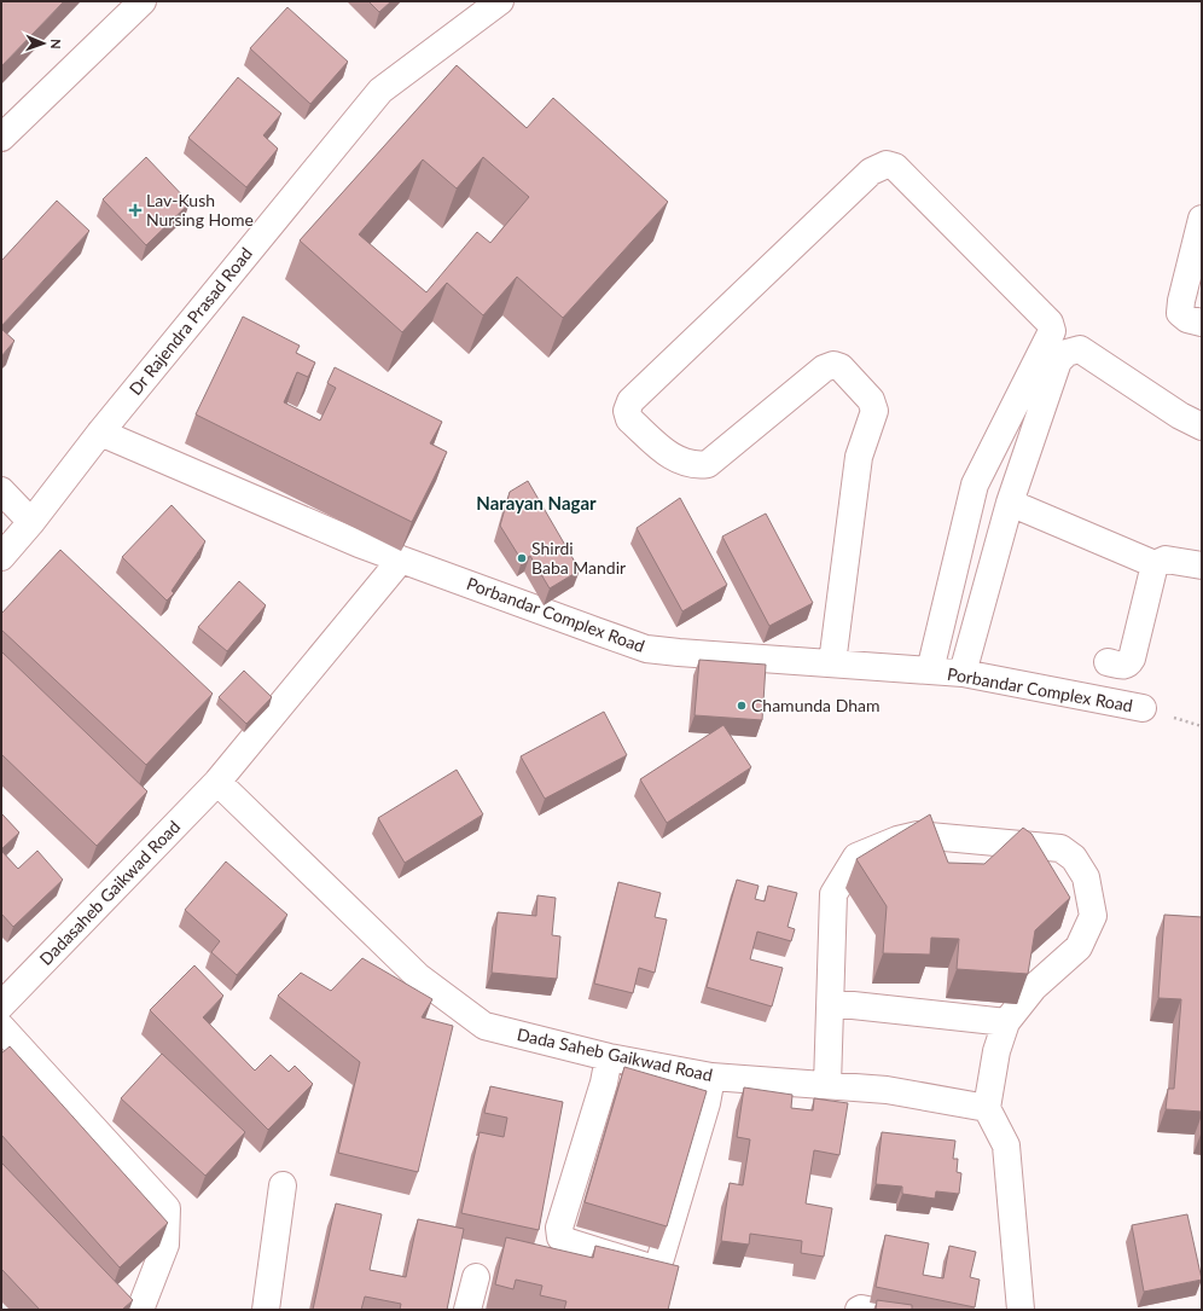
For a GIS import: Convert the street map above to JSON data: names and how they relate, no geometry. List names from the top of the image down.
{
  "streets": {
    "street": [
      "Dr Rajendra Prasad Road",
      "Porbandar Complex Road",
      "Dadasaheb Gaikwad Road",
      "Dada Saheb Gaikwad Road"
    ]
  },
  "crossings": [
    ["Dr Rajendra Prasad Road", "Porbandar Complex Road"],
    ["Dadasaheb Gaikwad Road", "Dada Saheb Gaikwad Road"]
  ],
  "districts": ["Narayan Nagar"],
  "places": {
    "health": ["Lav-Kush Nursing Home"],
    "other": ["Shirdi Baba Mandir", "Chamunda Dham"]
  },
  "north": "right"
}
